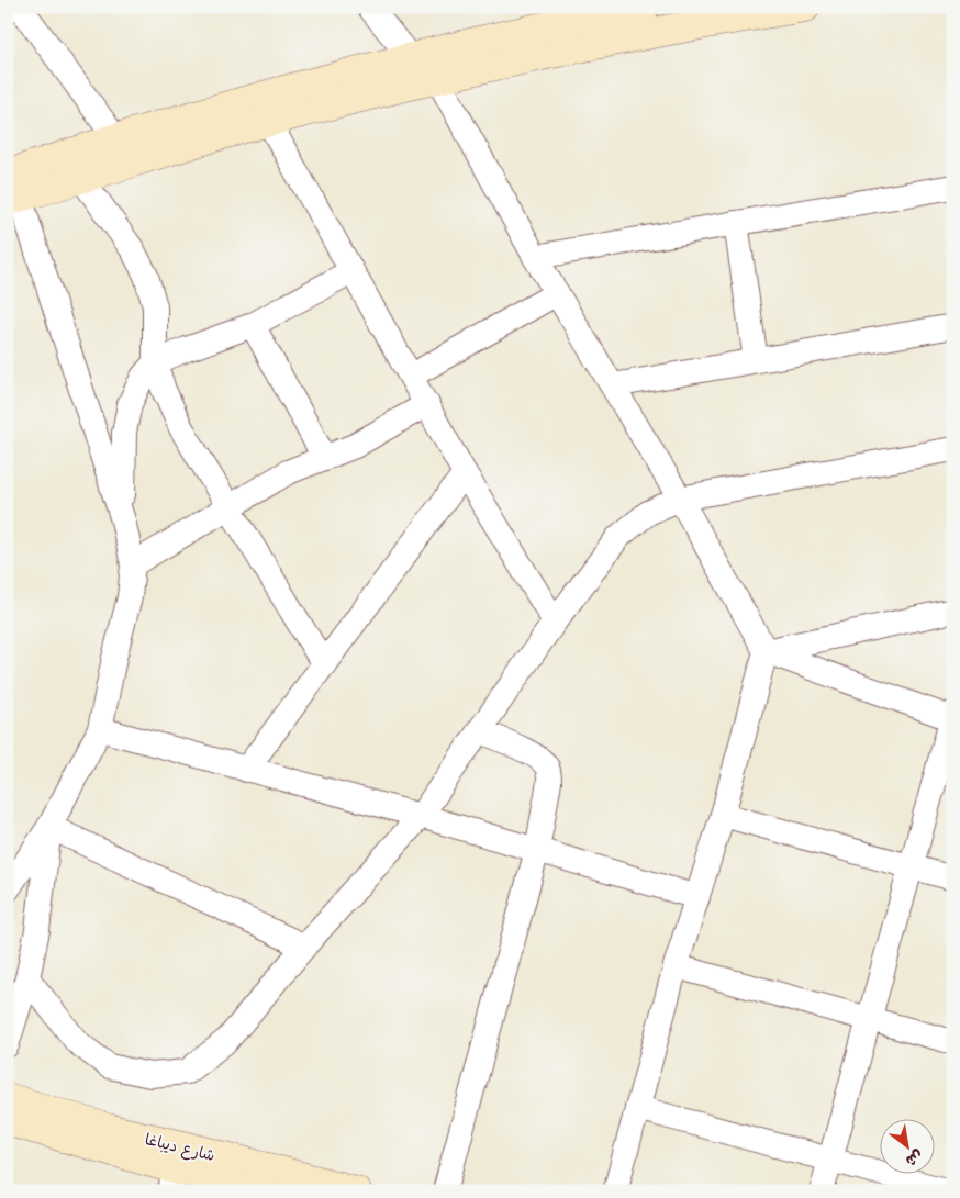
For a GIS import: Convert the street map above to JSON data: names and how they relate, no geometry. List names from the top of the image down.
{
  "streets": {
    "main road": ["شارع ديباغا"]
  },
  "north": "bottom right"
}
